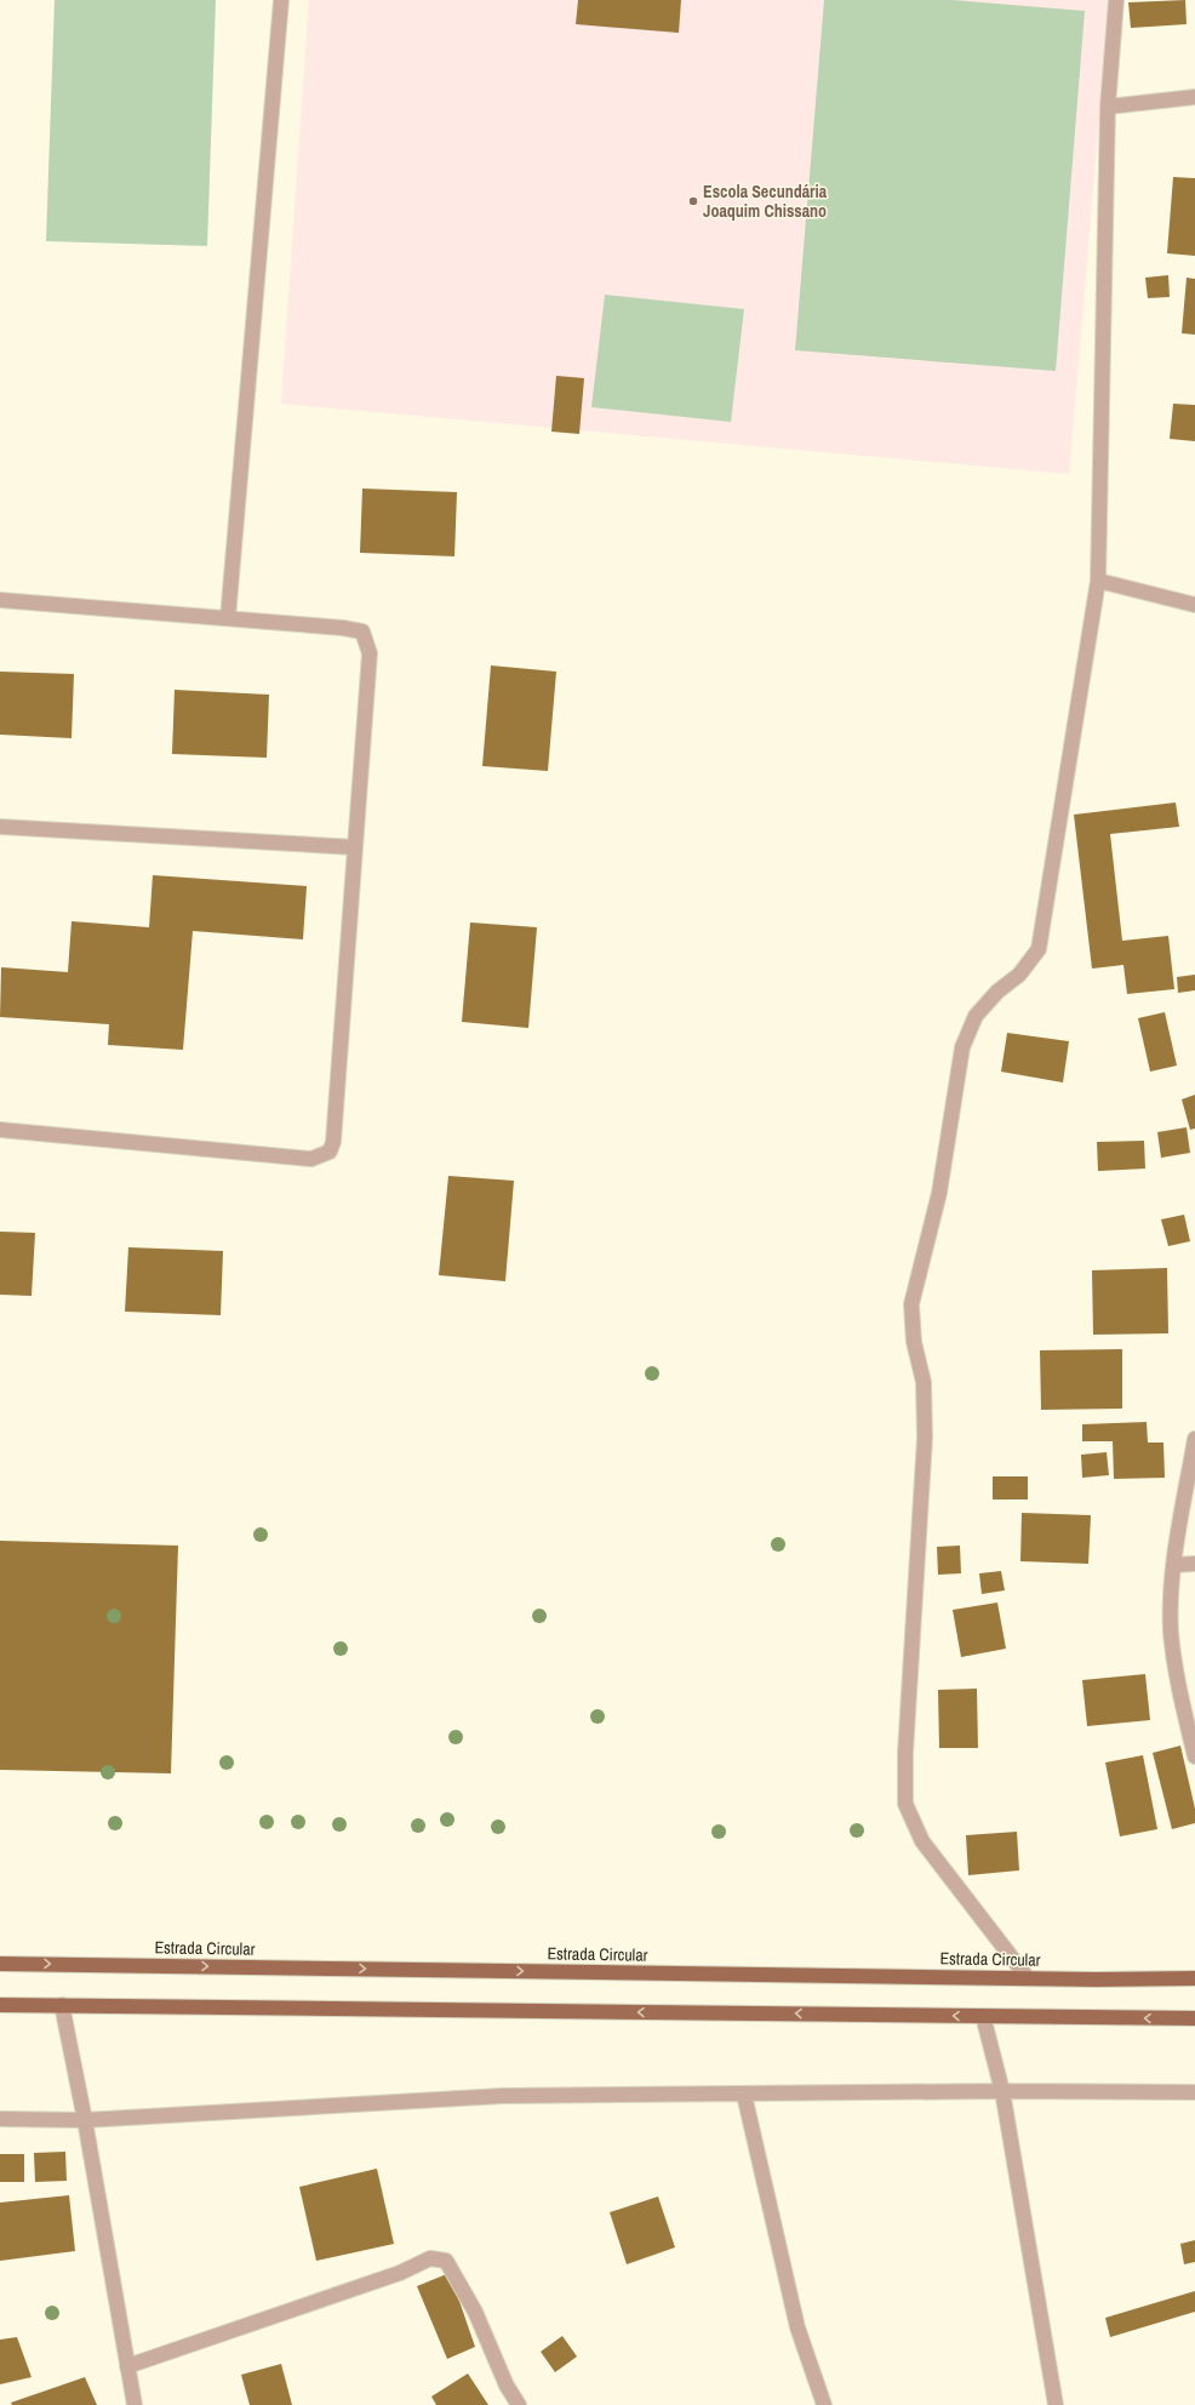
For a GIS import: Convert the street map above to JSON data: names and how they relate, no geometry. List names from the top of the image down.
{
  "streets": {
    "main road": ["Estrada Circular"]
  },
  "places": ["Escola Secundária Joaquim Chissano"]
}
